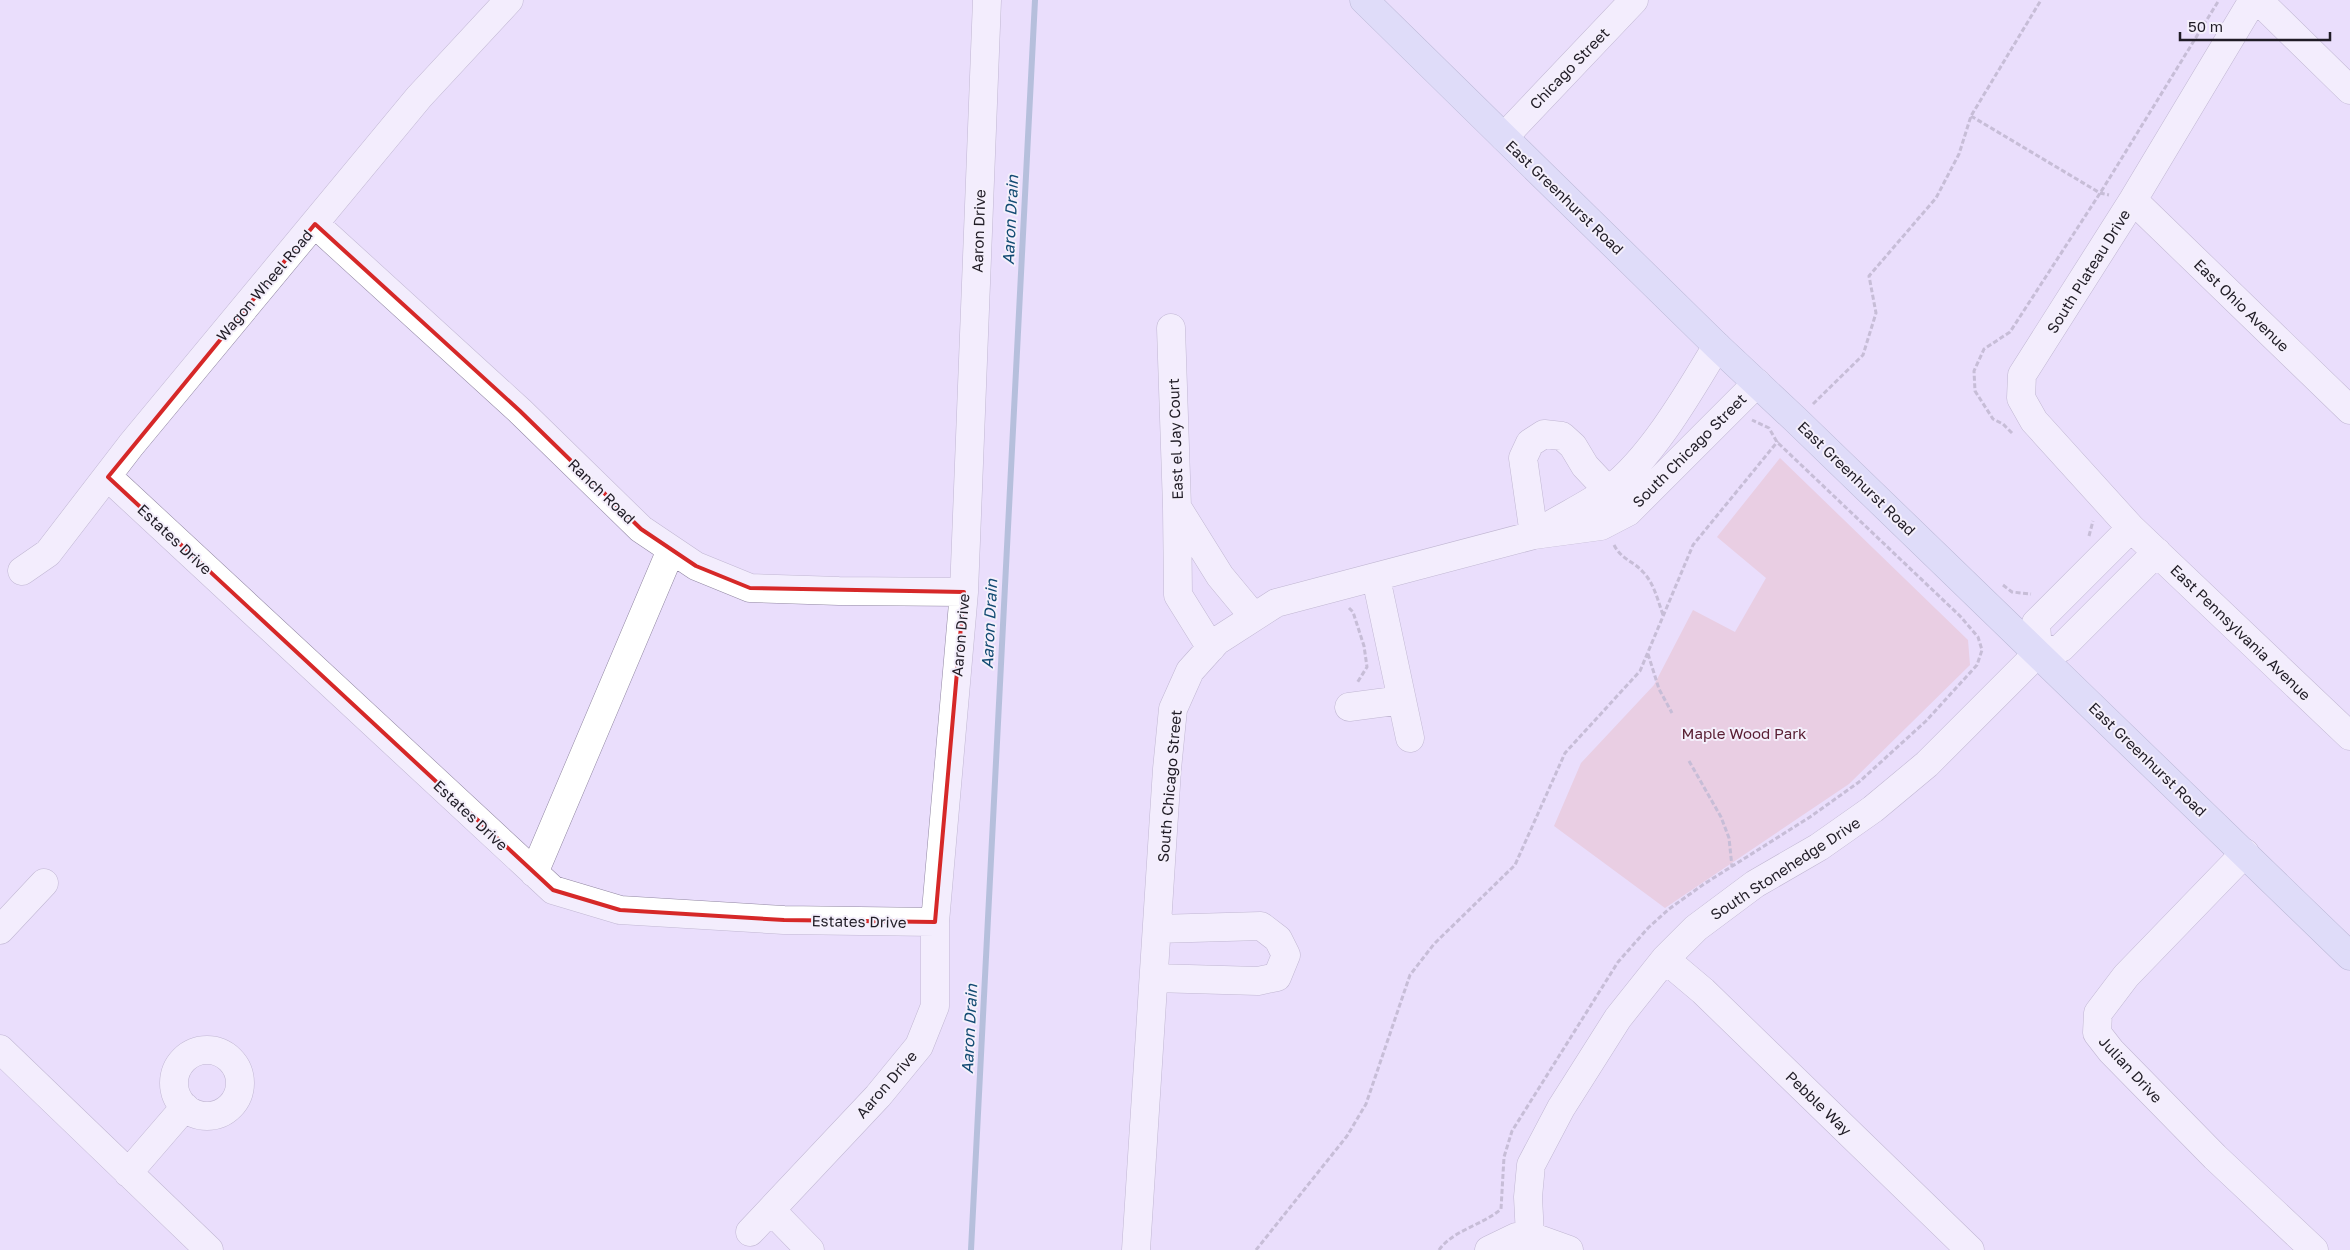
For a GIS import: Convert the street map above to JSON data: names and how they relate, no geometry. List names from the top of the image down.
{
  "streets": {
    "main road": ["East Greenhurst Road"],
    "street": [
      "Chicago Street",
      "Aaron Drive",
      "South Plateau Drive",
      "Wagon Wheel Road",
      "East Ohio Avenue",
      "East el Jay Court",
      "South Chicago Street",
      "Ranch Road",
      "Estates Drive",
      "East Pennsylvania Avenue",
      "South Stonehedge Drive",
      "Julian Drive",
      "Pebble Way"
    ]
  },
  "crossings": [
    ["Chicago Street", "East Greenhurst Road"],
    ["East Greenhurst Road", "South Chicago Street"],
    ["East Greenhurst Road", "South Stonehedge Drive"],
    ["East Greenhurst Road", "Julian Drive"],
    ["Aaron Drive", "Ranch Road"],
    ["Aaron Drive", "Estates Drive"],
    ["South Plateau Drive", "East Ohio Avenue"],
    ["South Plateau Drive", "East Pennsylvania Avenue"],
    ["Wagon Wheel Road", "Ranch Road"],
    ["Wagon Wheel Road", "Estates Drive"],
    ["East el Jay Court", "South Chicago Street"],
    ["South Stonehedge Drive", "Pebble Way"]
  ],
  "water": ["Aaron Drain"],
  "parks": ["Maple Wood Park"],
  "scale_bar": "50 m"
}
